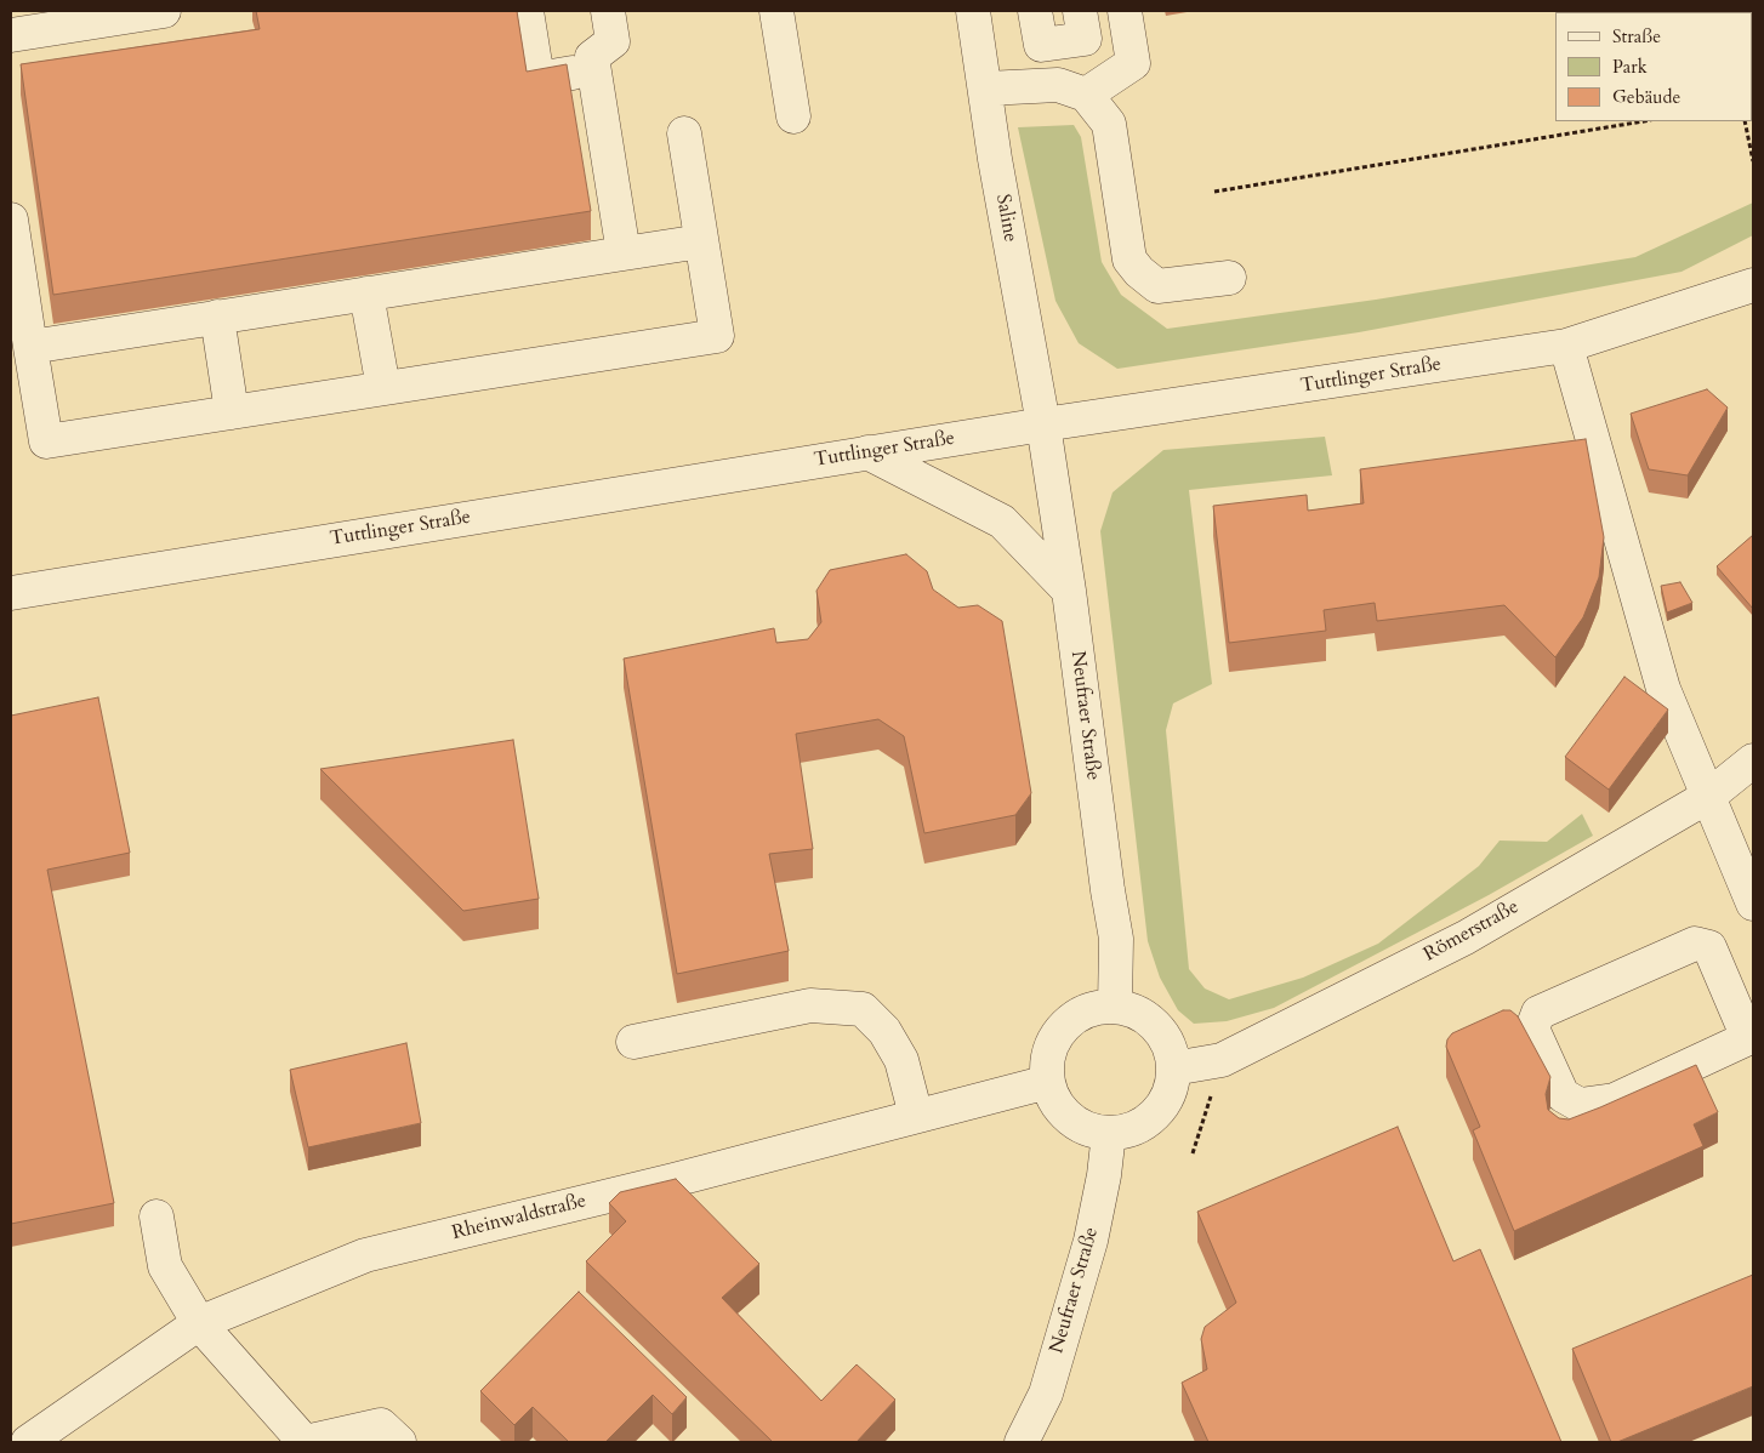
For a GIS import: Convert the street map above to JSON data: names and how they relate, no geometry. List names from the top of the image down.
{
  "streets": {
    "street": [
      "Saline",
      "Tuttlinger Straße",
      "Neufraer Straße",
      "Römerstraße",
      "Rheinwaldstraße"
    ]
  },
  "crossings": [
    ["Saline", "Tuttlinger Straße"],
    ["Saline", "Neufraer Straße"],
    ["Tuttlinger Straße", "Neufraer Straße"],
    ["Neufraer Straße", "Römerstraße"],
    ["Neufraer Straße", "Rheinwaldstraße"],
    ["Römerstraße", "Rheinwaldstraße"]
  ],
  "legend": ["Straße", "Park", "Gebäude"]
}
